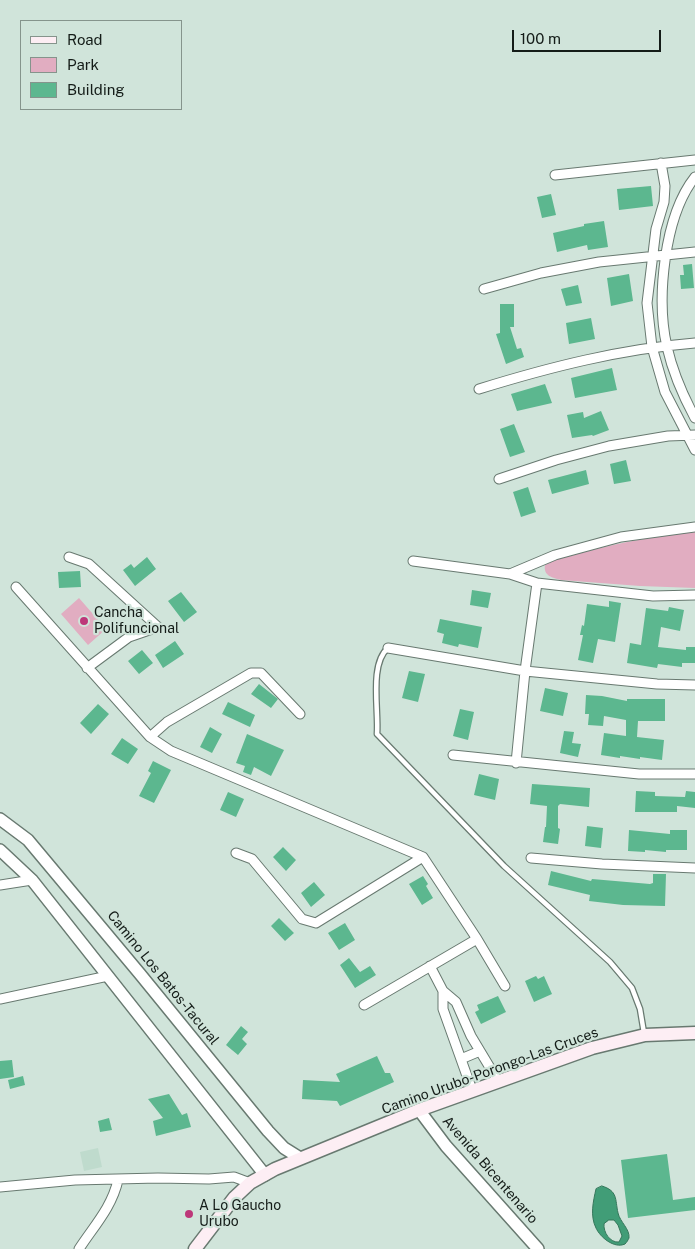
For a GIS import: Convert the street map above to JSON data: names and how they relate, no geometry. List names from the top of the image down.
{
  "streets": {
    "main road": ["Camino Urubo-Porongo-Las Cruces"],
    "street": ["Camino Los Batos-Tacural", "Avenida Bicentenario"]
  },
  "crossings": [
    ["Camino Los Batos-Tacural", "Camino Urubo-Porongo-Las Cruces"],
    ["Camino Urubo-Porongo-Las Cruces", "Avenida Bicentenario"]
  ],
  "places": ["Cancha Polifuncional", "A Lo Gaucho Urubo"],
  "legend": ["Road", "Park", "Building"],
  "scale_bar": "100 m"
}
